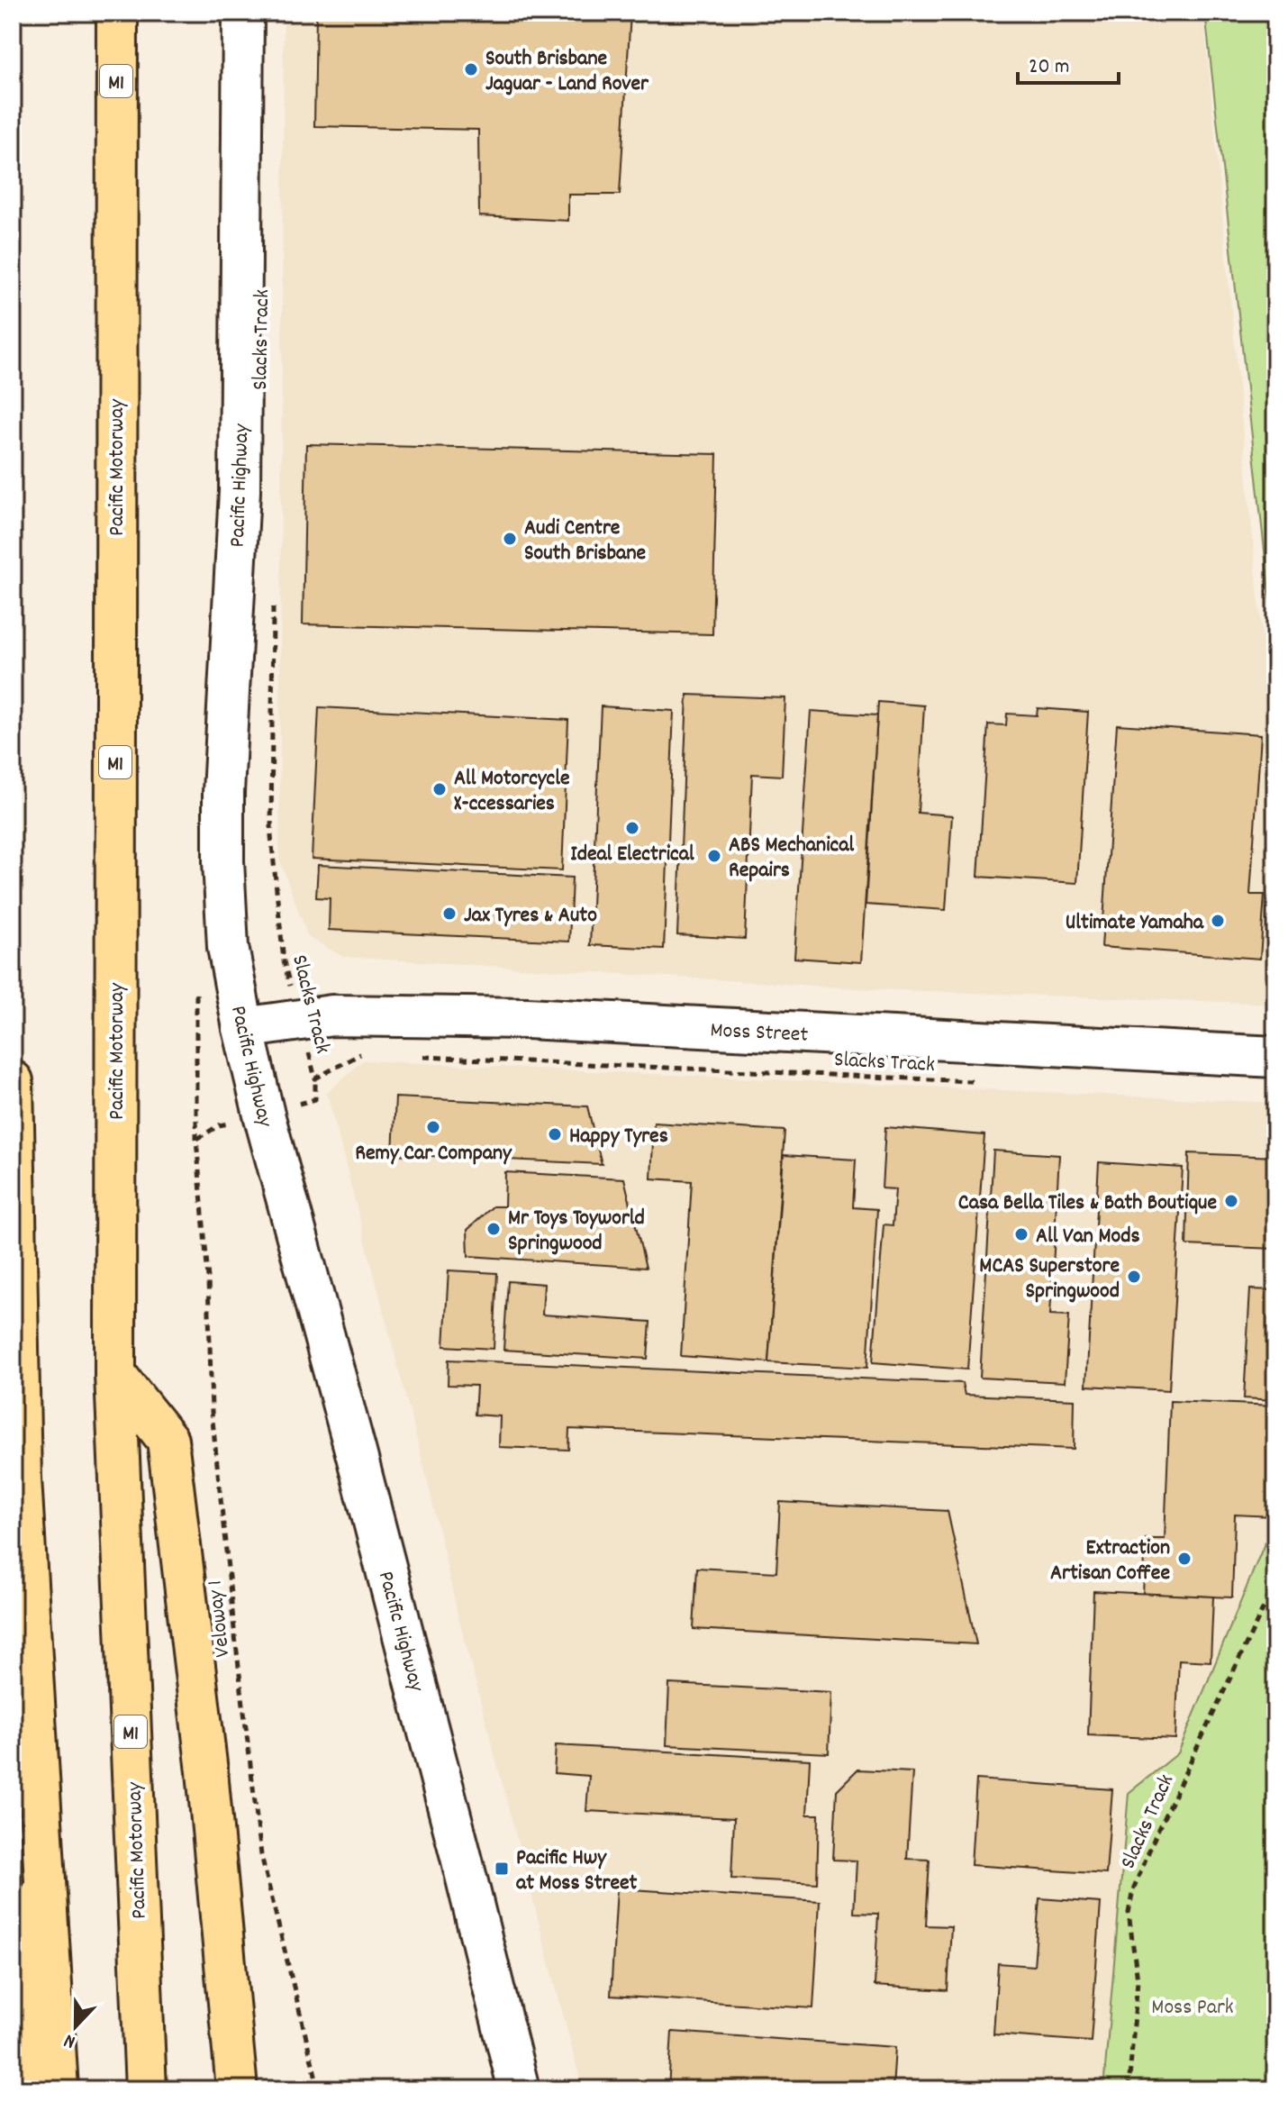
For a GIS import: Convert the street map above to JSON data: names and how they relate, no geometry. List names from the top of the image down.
{
  "streets": {
    "highway": ["M1", "Pacific Motorway"],
    "street": ["Pacific Highway", "Moss Street"],
    "path": ["Slacks Track", "Veloway 1"]
  },
  "crossings": [
    ["Slacks Track", "Moss Street"],
    ["Pacific Highway", "Moss Street"]
  ],
  "parks": ["Moss Park"],
  "places": {
    "other": [
      "South Brisbane Jaguar - Land Rover",
      "Audi Centre South Brisbane",
      "All Motorcycle X-ccessaries",
      "Ideal Electrical",
      "ABS Mechanical Repairs",
      "Jax Tyres & Auto",
      "Ultimate Yamaha",
      "Remy Car Company",
      "Happy Tyres",
      "Casa Bella Tiles & Bath Boutique",
      "Mr Toys Toyworld Springwood",
      "All Van Mods",
      "MCAS Superstore Springwood",
      "Extraction Artisan Coffee"
    ],
    "transit": ["Pacific Hwy at Moss Street"]
  },
  "scale_bar": "20 m",
  "north": "bottom"
}
